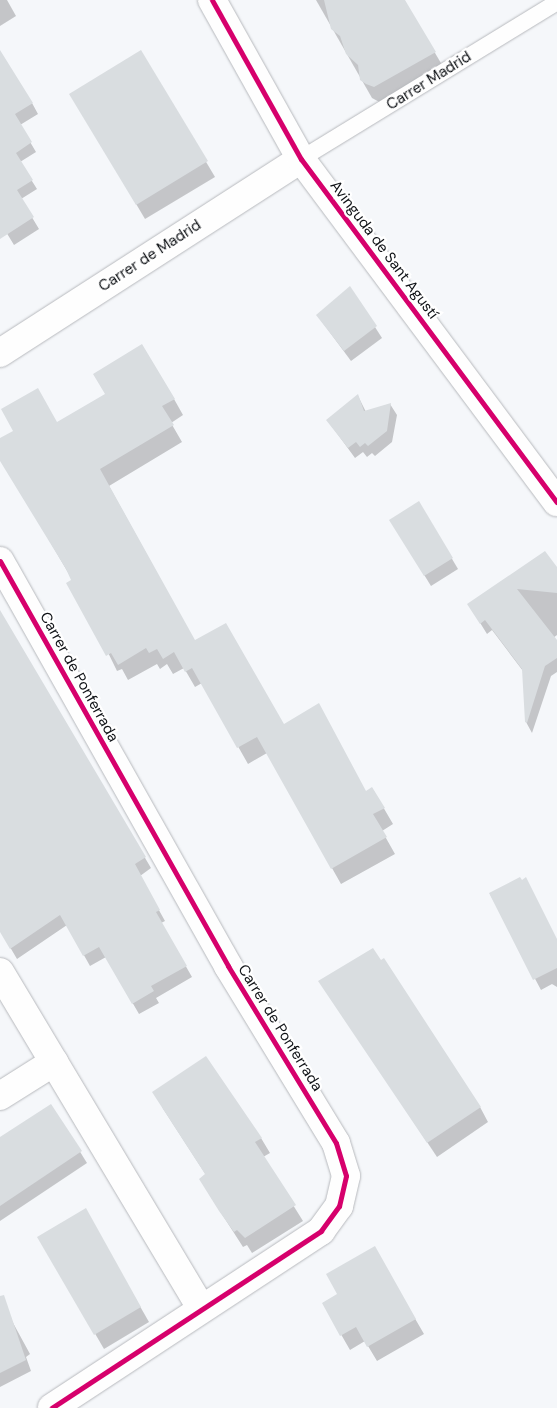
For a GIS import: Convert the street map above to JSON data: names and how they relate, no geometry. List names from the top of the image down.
{
  "streets": {
    "street": ["Avinguda de Sant Agustí", "Carrer de Madrid", "Carrer de Ponferrada"],
    "lane": ["Carrer Madrid"]
  },
  "crossings": [
    ["Carrer Madrid", "Avinguda de Sant Agustí"],
    ["Carrer Madrid", "Carrer de Madrid"],
    ["Avinguda de Sant Agustí", "Carrer de Madrid"]
  ]
}
